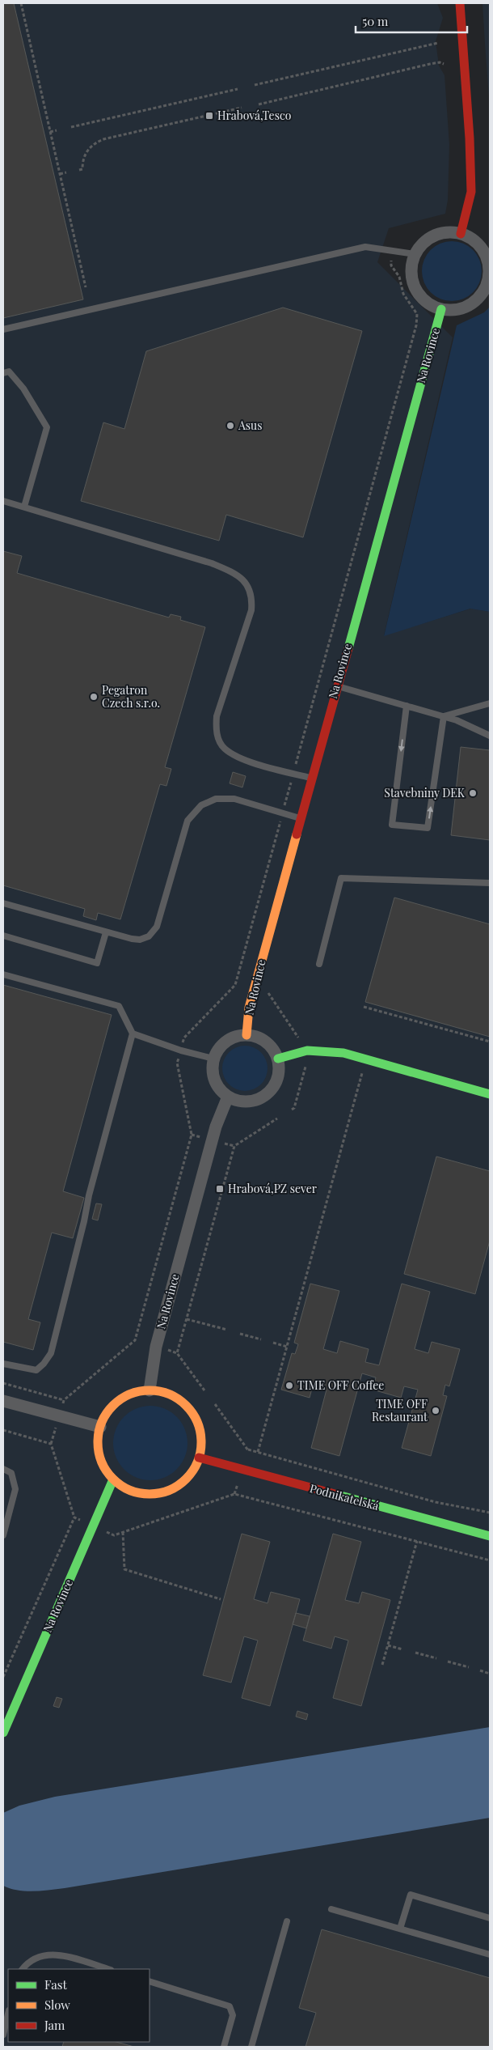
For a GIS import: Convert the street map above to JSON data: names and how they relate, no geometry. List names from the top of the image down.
{
  "streets": {
    "street": ["Na Rovince", "Podnikatelská"]
  },
  "crossings": [
    ["Na Rovince", "Podnikatelská"]
  ],
  "places": {
    "transit": ["Hrabová,Tesco", "Hrabová,PZ sever"],
    "other": [
      "Asus",
      "Pegatron Czech s.r.o.",
      "Stavebniny DEK",
      "TIME OFF Coffee",
      "TIME OFF Restaurant"
    ]
  },
  "legend": ["Fast", "Slow", "Jam"],
  "scale_bar": "50 m"
}
